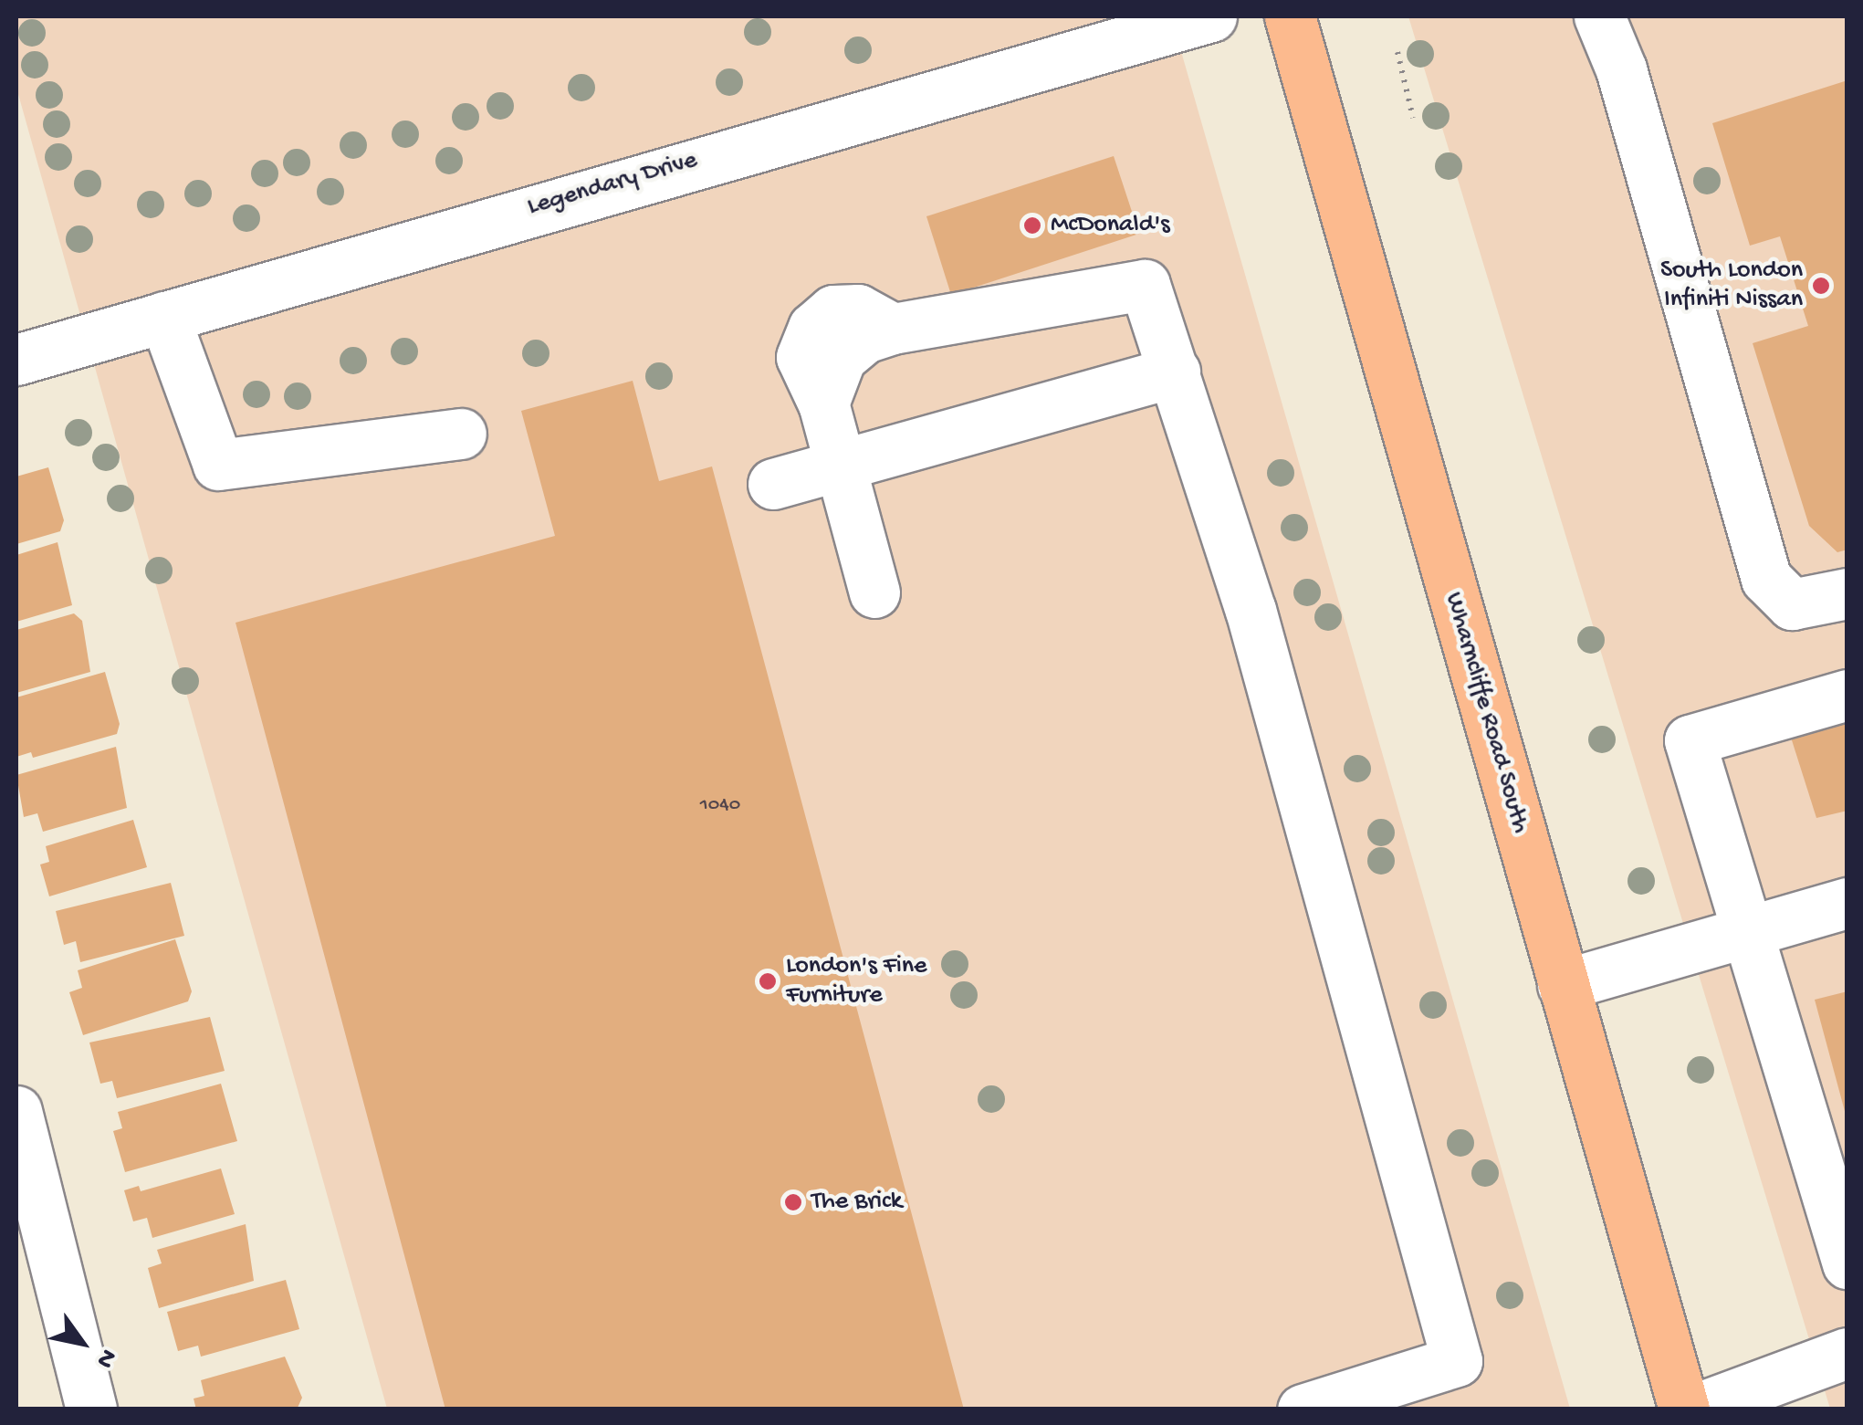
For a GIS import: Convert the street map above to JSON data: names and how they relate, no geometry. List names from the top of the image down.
{
  "streets": {
    "main road": ["Wharncliffe Road South"],
    "street": ["Legendary Drive"]
  },
  "places": [
    "McDonald's",
    "South London Infiniti Nissan",
    "London's Fine Furniture",
    "The Brick"
  ],
  "house_numbers": ["1040"],
  "north": "bottom right"
}
